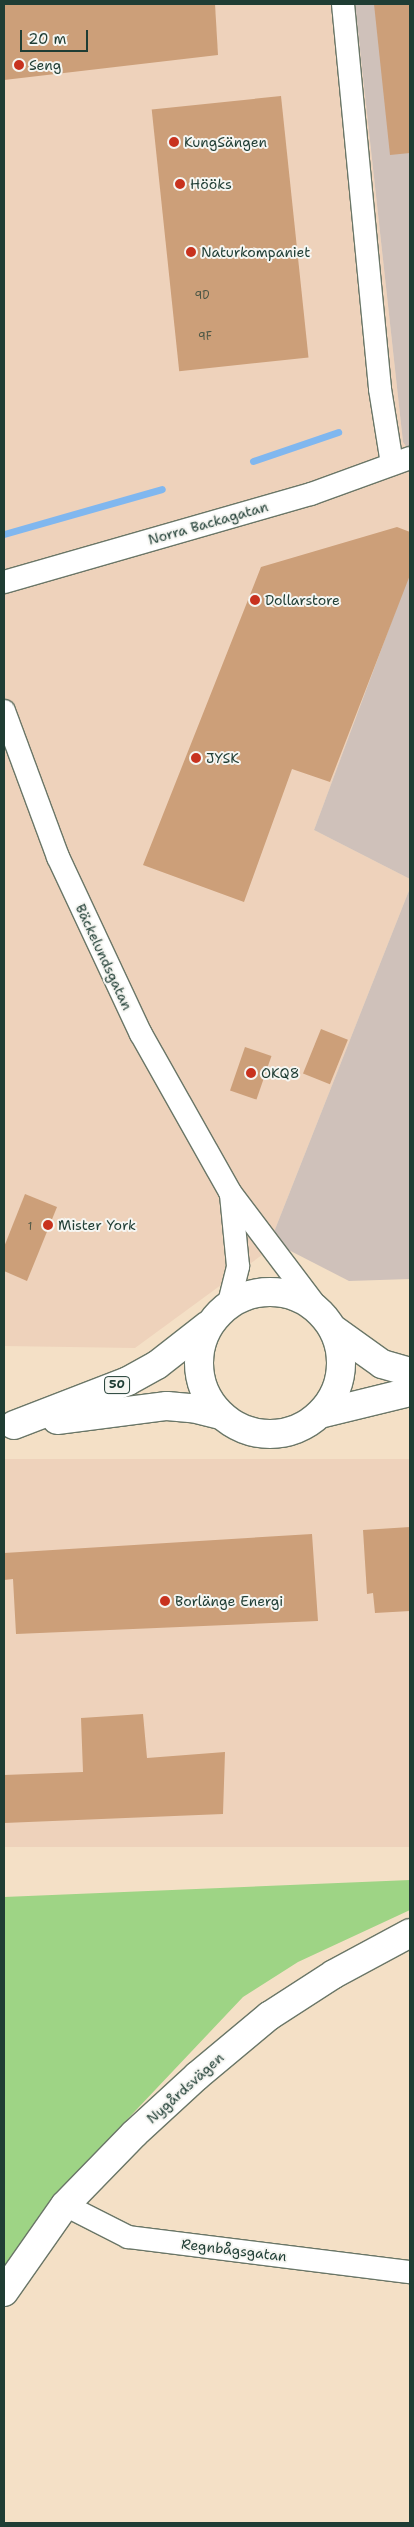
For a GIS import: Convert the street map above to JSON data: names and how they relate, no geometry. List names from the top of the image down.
{
  "streets": {
    "main road": ["50", "Nygårdsvägen"],
    "street": ["Norra Backagatan", "Bäckelundsgatan", "Regnbågsgatan"]
  },
  "crossings": [
    ["Bäckelundsgatan", "50"],
    ["Nygårdsvägen", "Regnbågsgatan"]
  ],
  "places": [
    "Seng",
    "KungSängen",
    "Hööks",
    "Naturkompaniet",
    "Dollarstore",
    "JYSK",
    "OKQ8",
    "Mister York",
    "Borlänge Energi"
  ],
  "house_numbers": ["9D", "9F", "1"],
  "scale_bar": "20 m"
}
